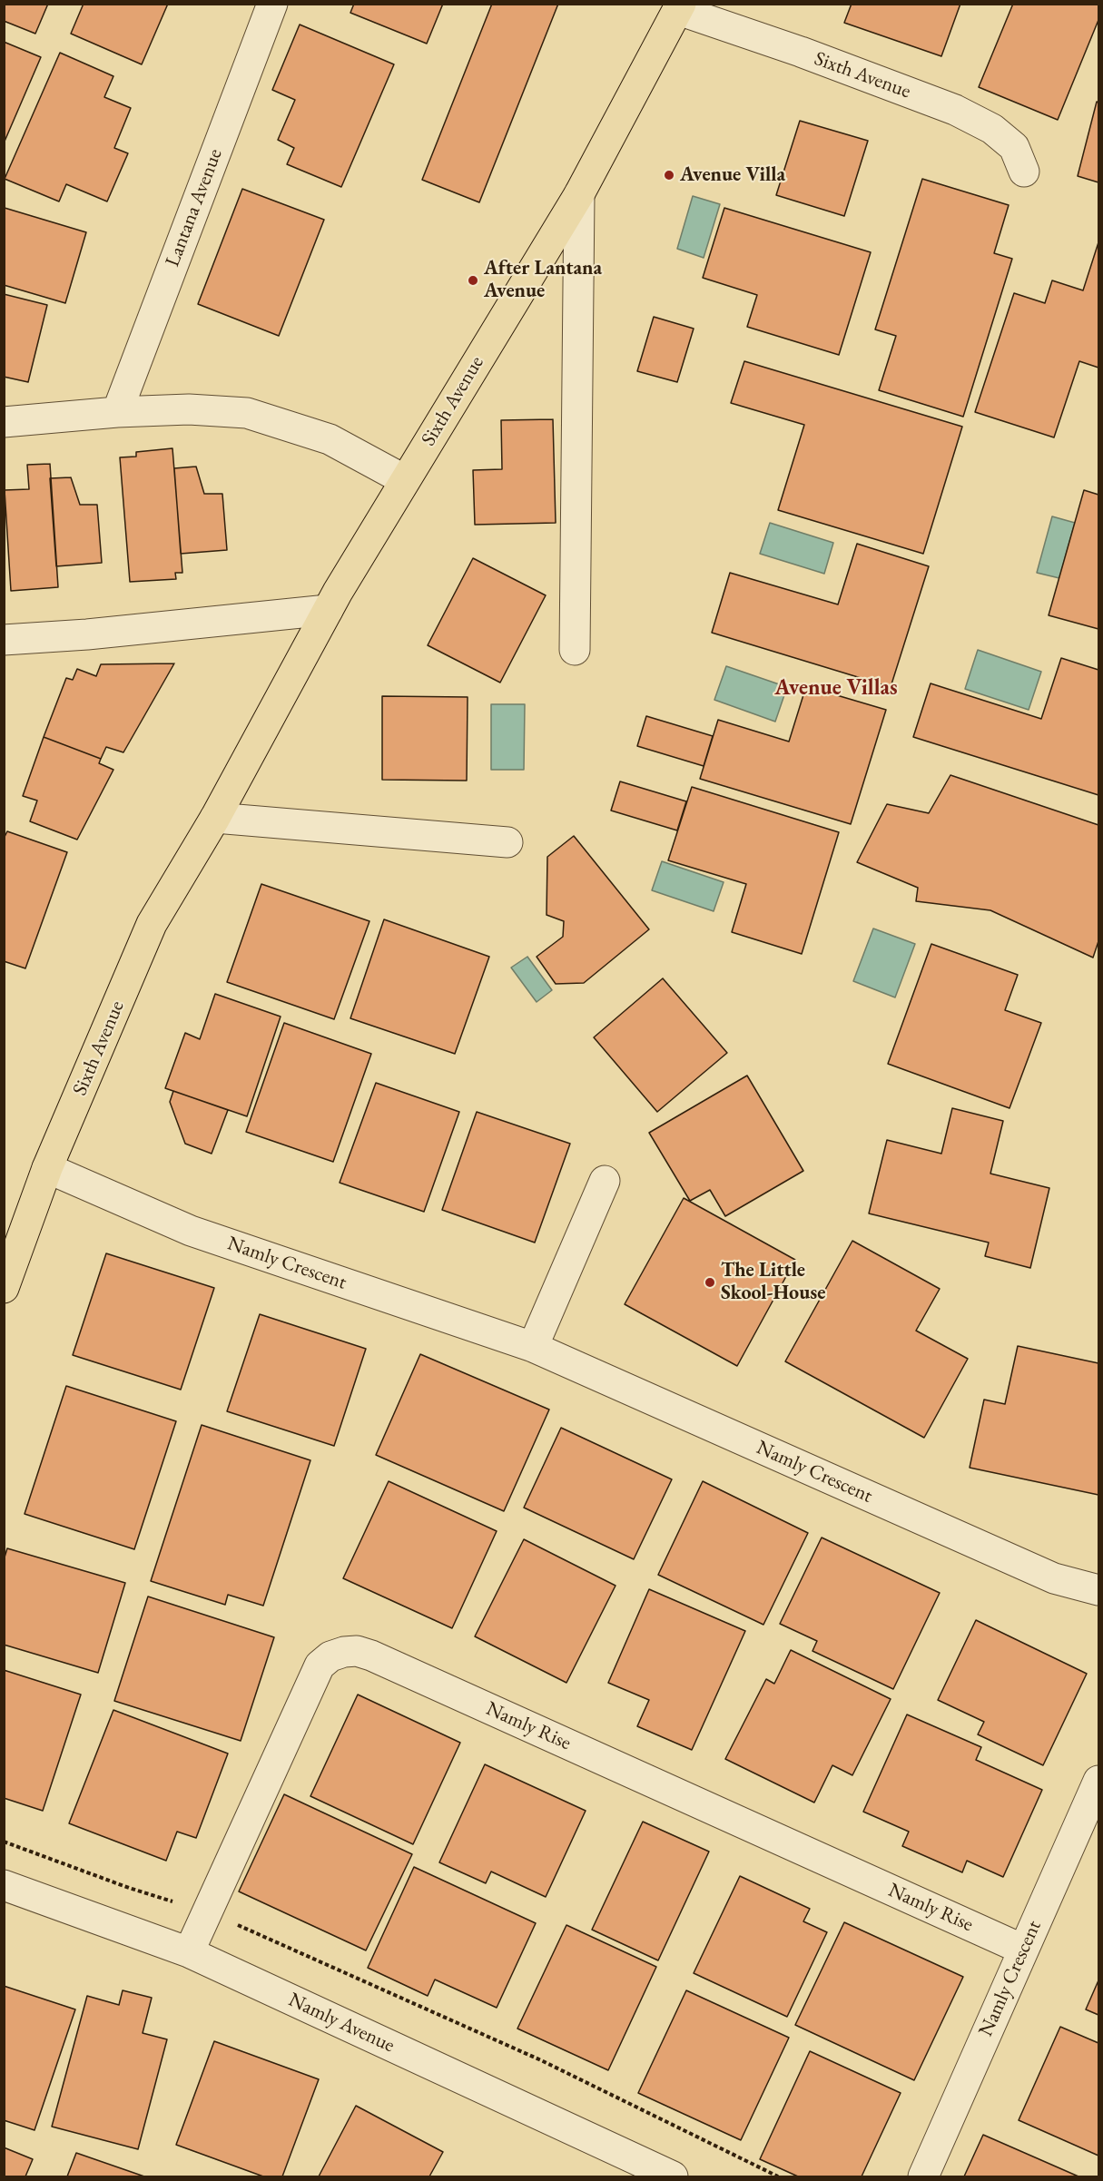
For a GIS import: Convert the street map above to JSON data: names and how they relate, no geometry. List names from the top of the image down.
{
  "streets": {
    "main road": ["Sixth Avenue"],
    "street": [
      "Lantana Avenue",
      "Namly Crescent",
      "Namly Rise",
      "Namly Avenue"
    ]
  },
  "crossings": [
    ["Sixth Avenue", "Namly Crescent"],
    ["Namly Crescent", "Namly Rise"],
    ["Namly Rise", "Namly Avenue"]
  ],
  "districts": ["Avenue Villas"],
  "places": ["Avenue Villa", "After Lantana Avenue", "The Little Skool-House"]
}
